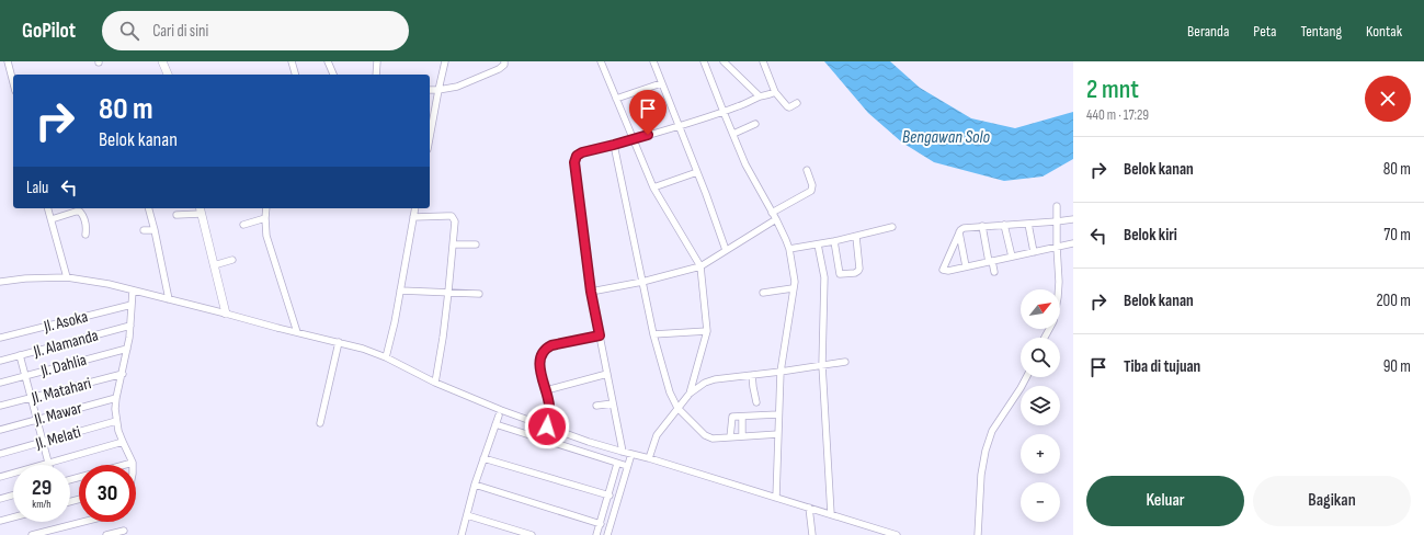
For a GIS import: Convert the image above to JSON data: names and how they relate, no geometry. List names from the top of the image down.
{
  "streets": {
    "street": [
      "Jl. Asoka",
      "Jl. Alamanda",
      "Jl. Dahlia",
      "Jl. Matahari",
      "Jl. Mawar",
      "Jl. Melati"
    ]
  },
  "water": ["Bengawan Solo"],
  "north": "top right",
  "page": {
    "header": "GoPilot",
    "search": "Cari di sini",
    "nav": [
      "Beranda",
      "Peta",
      "Tentang",
      "Kontak"
    ],
    "heading": ["2 mnt", "440 m · 17:29"],
    "turn": ["80 m", "Belok kanan"],
    "list": [
      {
        "name": "Belok kanan",
        "value": "80 m"
      },
      {
        "name": "Belok kiri",
        "value": "70 m"
      },
      {
        "name": "Belok kanan",
        "value": "200 m"
      },
      {
        "name": "Tiba di tujuan",
        "value": "90 m"
      }
    ],
    "then": "Lalu",
    "map_buttons": ["+", "−"],
    "speed": "29 km/h",
    "limit": "30",
    "buttons": ["Keluar", "Bagikan"]
  }
}
